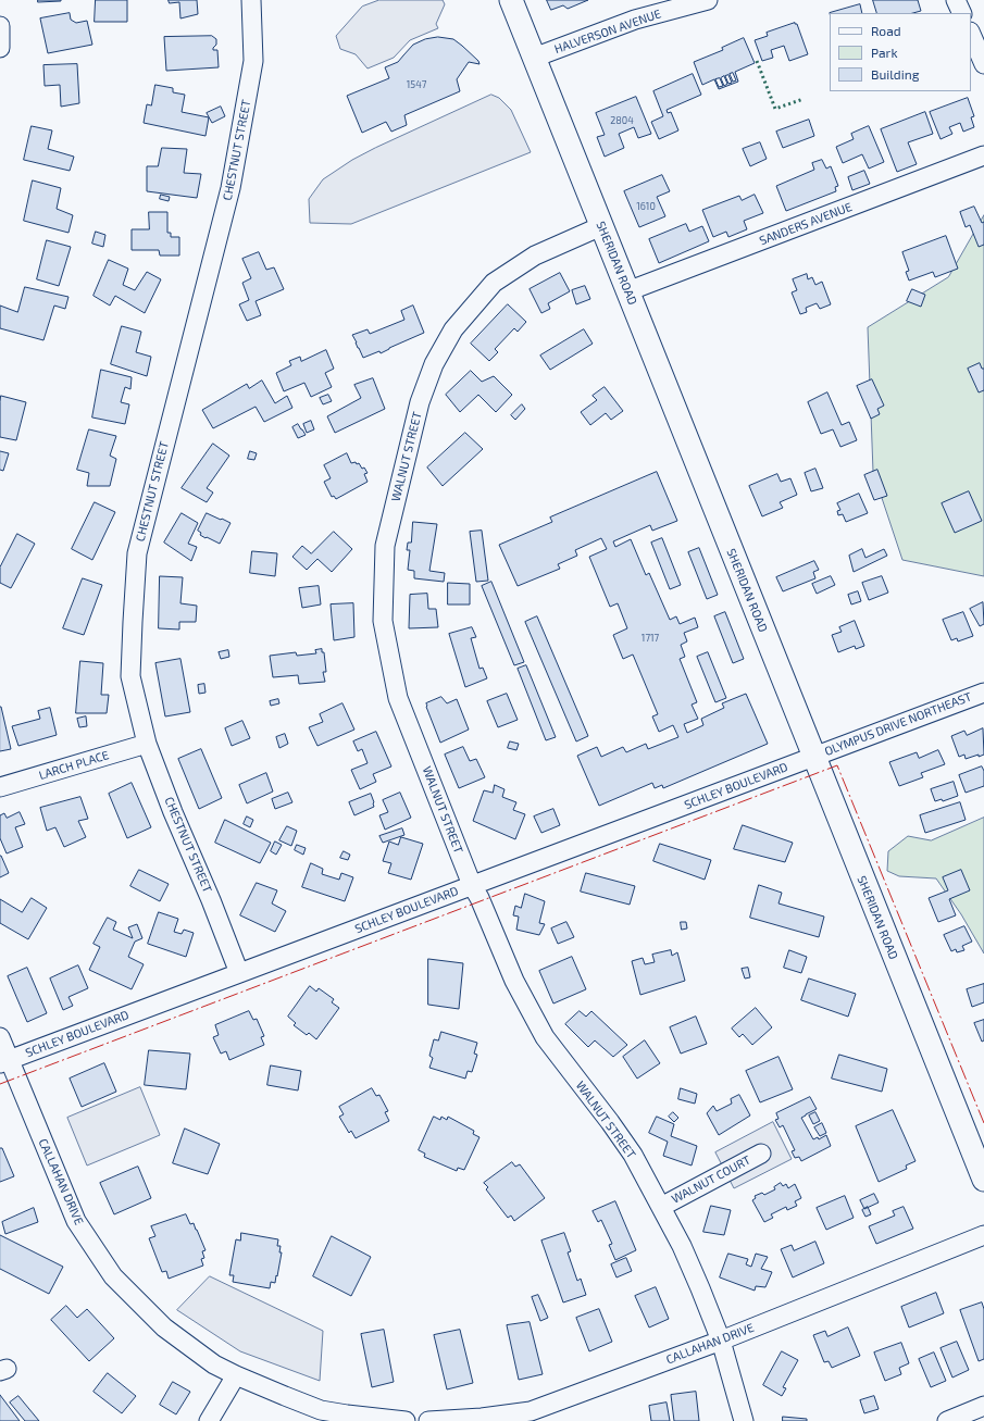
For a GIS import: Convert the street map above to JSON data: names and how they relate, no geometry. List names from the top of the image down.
{
  "streets": {
    "main road": ["SHERIDAN ROAD"],
    "street": [
      "HALVERSON AVENUE",
      "CHESTNUT STREET",
      "SANDERS AVENUE",
      "WALNUT STREET",
      "OLYMPUS DRIVE NORTHEAST",
      "LARCH PLACE",
      "SCHLEY BOULEVARD",
      "WALNUT COURT",
      "CALLAHAN DRIVE"
    ]
  },
  "crossings": [
    ["HALVERSON AVENUE", "SHERIDAN ROAD"],
    ["CHESTNUT STREET", "LARCH PLACE"],
    ["CHESTNUT STREET", "SCHLEY BOULEVARD"],
    ["SANDERS AVENUE", "SHERIDAN ROAD"],
    ["SHERIDAN ROAD", "WALNUT STREET"],
    ["SHERIDAN ROAD", "OLYMPUS DRIVE NORTHEAST"],
    ["SHERIDAN ROAD", "SCHLEY BOULEVARD"],
    ["WALNUT STREET", "SCHLEY BOULEVARD"],
    ["WALNUT STREET", "WALNUT COURT"],
    ["WALNUT STREET", "CALLAHAN DRIVE"],
    ["OLYMPUS DRIVE NORTHEAST", "SCHLEY BOULEVARD"],
    ["SCHLEY BOULEVARD", "CALLAHAN DRIVE"]
  ],
  "house_numbers": [
    "1547",
    "2804",
    "1610",
    "1717"
  ],
  "legend": ["Road", "Park", "Building"]
}
